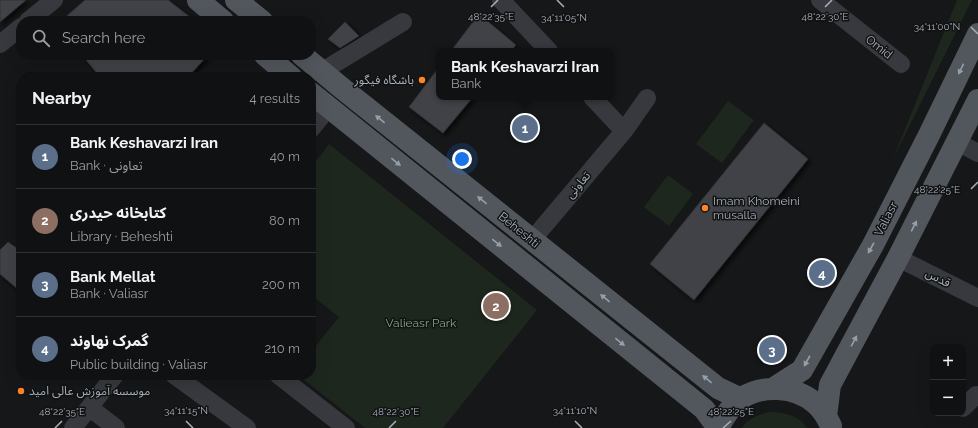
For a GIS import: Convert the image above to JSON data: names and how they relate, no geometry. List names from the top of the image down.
{
  "streets": {
    "main road": ["Valiasr", "Beheshti"],
    "street": ["Omid", "تعاونی", "قدس"]
  },
  "crossings": [
    ["تعاونی", "Beheshti"]
  ],
  "parks": ["Valieasr Park"],
  "places": ["باشگاه فیگور", "Imam Khomeini musalla", "موسسه آموزش عالی امید"],
  "page": {
    "search": "Search here",
    "popup": ["Bank Keshavarzi Iran", "Bank"],
    "heading": ["Nearby", "4 results"],
    "pins": [
      "1",
      "4",
      "2",
      "3"
    ],
    "list": [
      {
        "mark": "1",
        "name": "Bank Keshavarzi Iran",
        "note": "Bank · تعاونی",
        "value": "40 m"
      },
      {
        "mark": "2",
        "name": "کتابخانه حیدری",
        "note": "Library · Beheshti",
        "value": "80 m"
      },
      {
        "mark": "3",
        "name": "Bank Mellat",
        "note": "Bank · Valiasr",
        "value": "200 m"
      },
      {
        "mark": "4",
        "name": "گمرک نهاوند",
        "note": "Public building · Valiasr",
        "value": "210 m"
      }
    ],
    "map_buttons": ["+", "−"]
  },
  "coordinates": [
    "48°22'35\"E",
    "48°22'30\"E",
    "34°11'05\"N",
    "34°11'00\"N",
    "48°22'25\"E",
    "34°11'15\"N",
    "34°11'10\"N"
  ]
}
